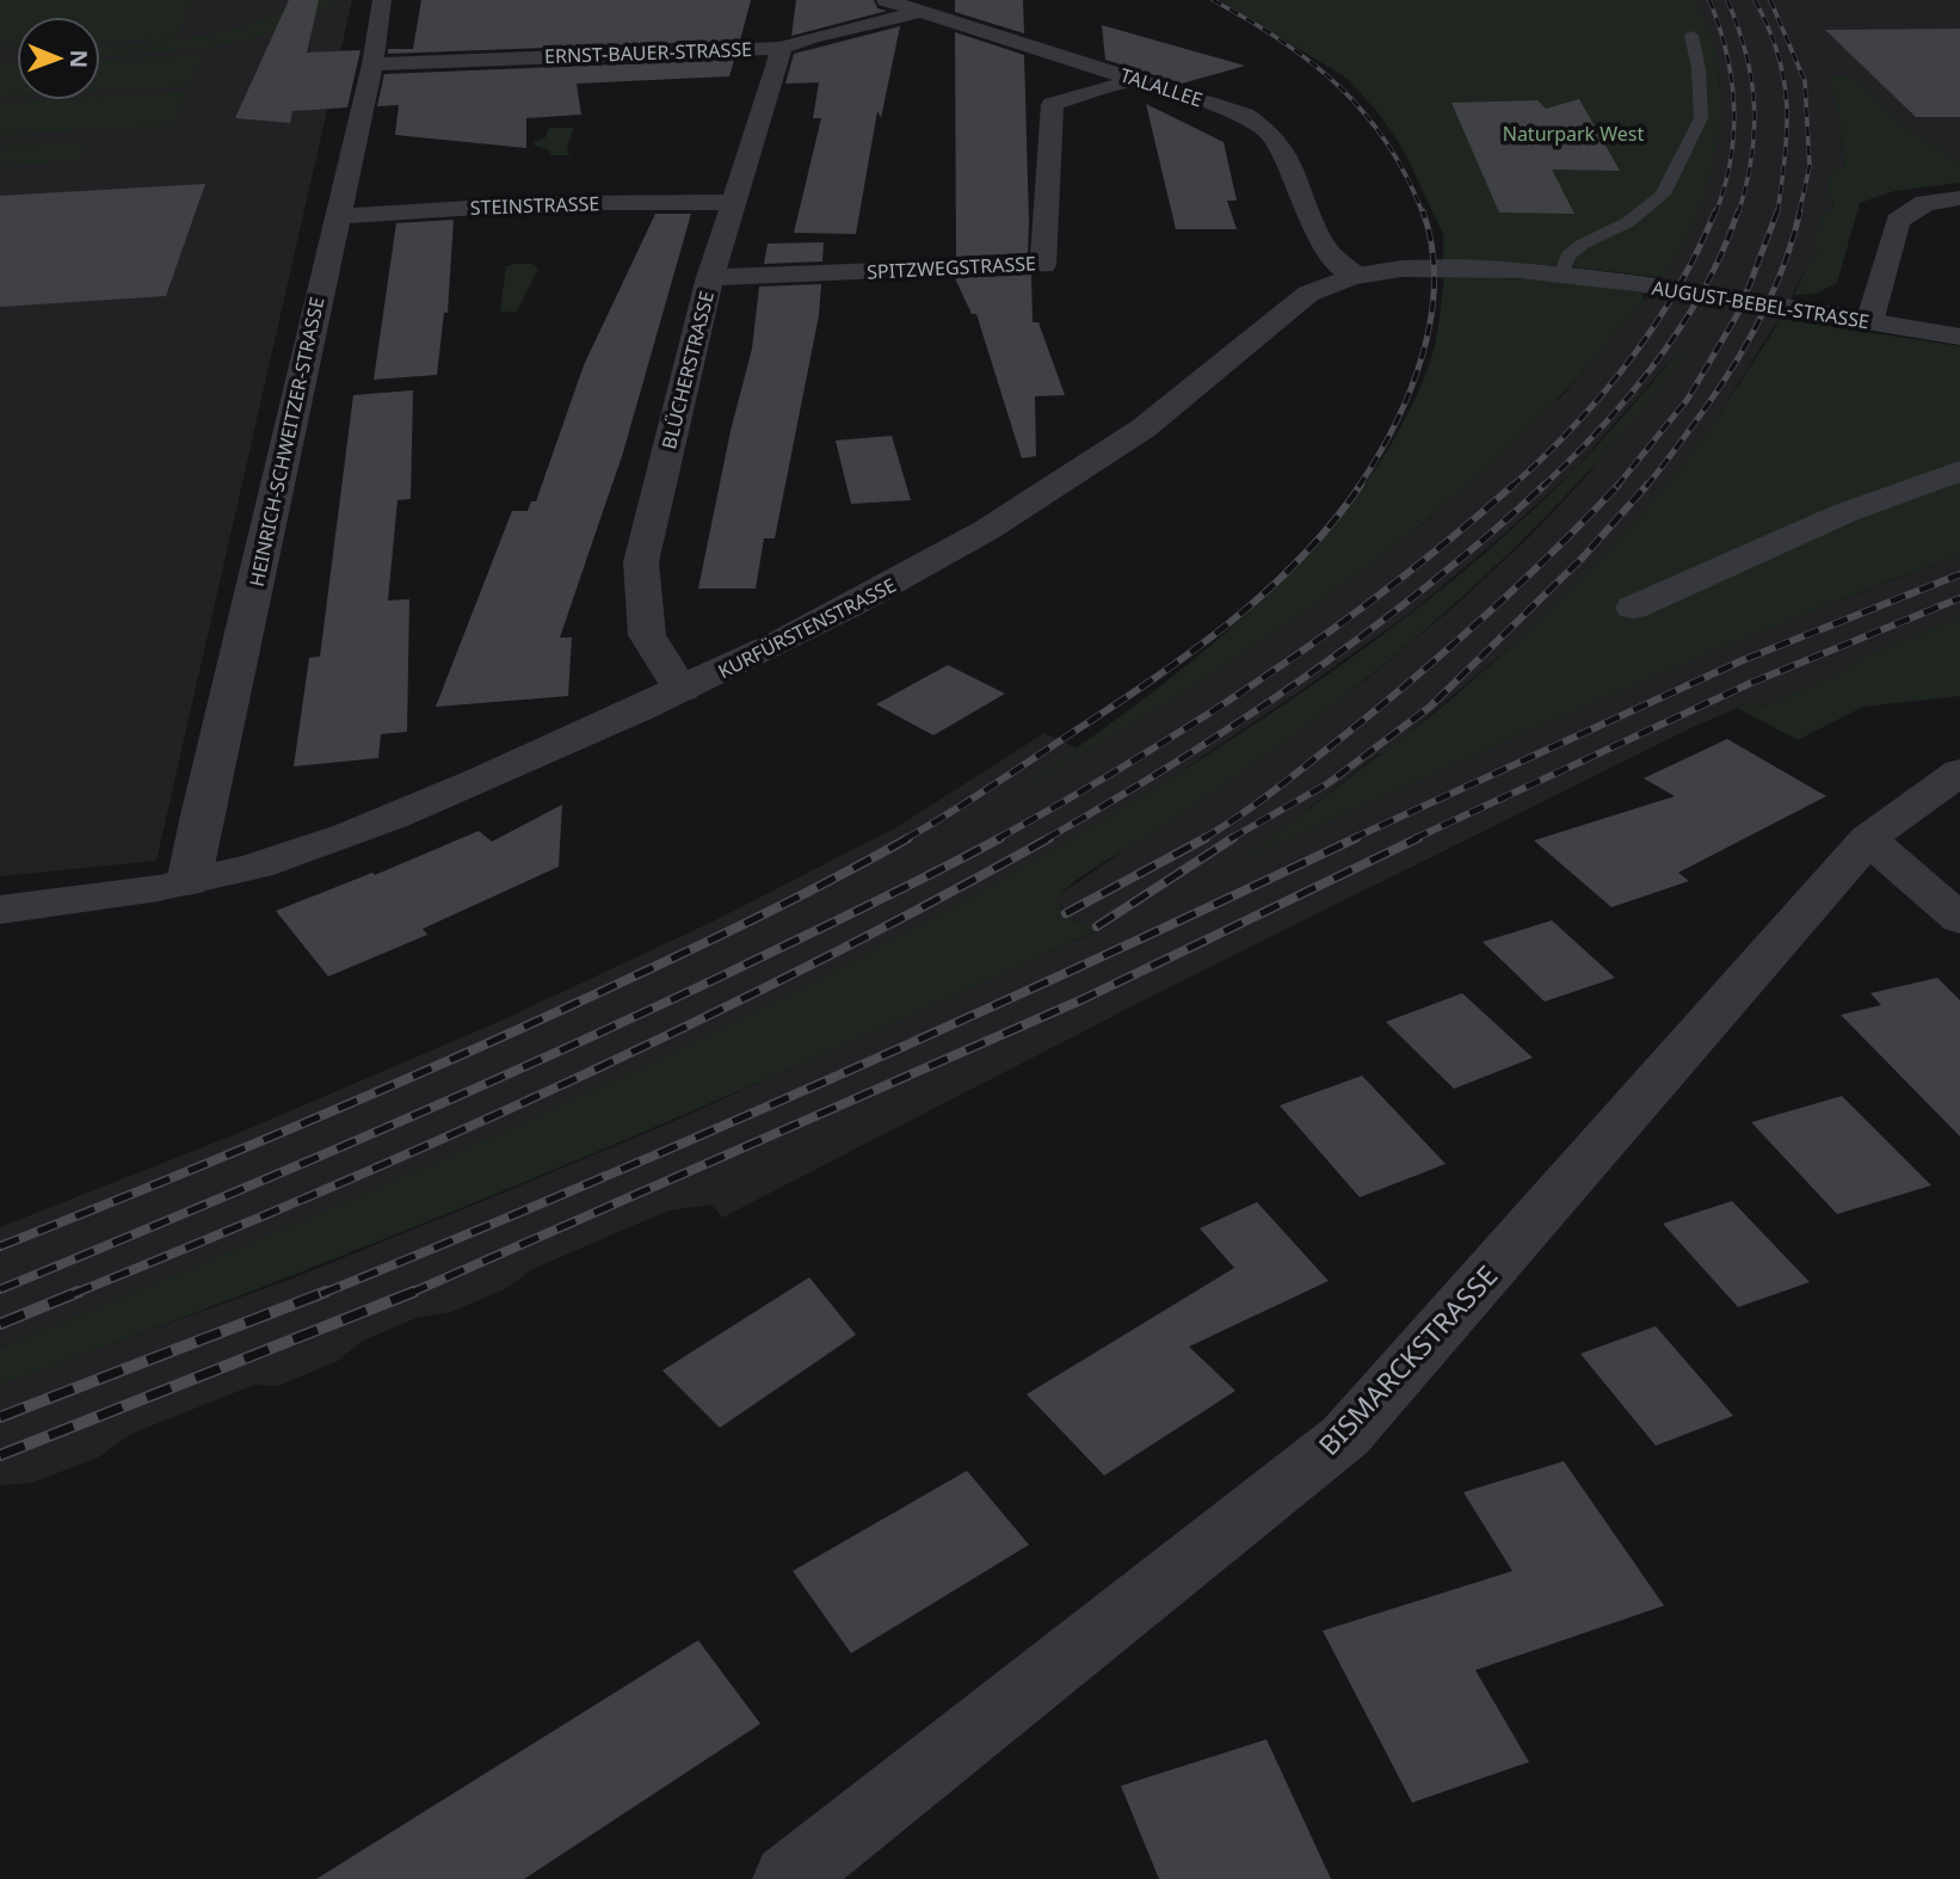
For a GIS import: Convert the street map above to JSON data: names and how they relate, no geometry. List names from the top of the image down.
{
  "streets": {
    "street": [
      "ERNST-BAUER-STRASSE",
      "TALALLEE",
      "STEINSTRASSE",
      "SPITZWEGSTRASSE",
      "AUGUST-BEBEL-STRASSE",
      "BLÜCHERSTRASSE",
      "HEINRICH-SCHWEITZER-STRASSE",
      "KURFÜRSTENSTRASSE",
      "BISMARCKSTRASSE"
    ]
  },
  "crossings": [
    ["ERNST-BAUER-STRASSE", "TALALLEE"],
    ["ERNST-BAUER-STRASSE", "BLÜCHERSTRASSE"],
    ["ERNST-BAUER-STRASSE", "HEINRICH-SCHWEITZER-STRASSE"],
    ["TALALLEE", "SPITZWEGSTRASSE"],
    ["TALALLEE", "KURFÜRSTENSTRASSE"],
    ["STEINSTRASSE", "BLÜCHERSTRASSE"],
    ["STEINSTRASSE", "HEINRICH-SCHWEITZER-STRASSE"],
    ["SPITZWEGSTRASSE", "BLÜCHERSTRASSE"],
    ["AUGUST-BEBEL-STRASSE", "KURFÜRSTENSTRASSE"],
    ["BLÜCHERSTRASSE", "KURFÜRSTENSTRASSE"],
    ["HEINRICH-SCHWEITZER-STRASSE", "KURFÜRSTENSTRASSE"]
  ],
  "parks": ["Naturpark West"],
  "north": "right"
}
